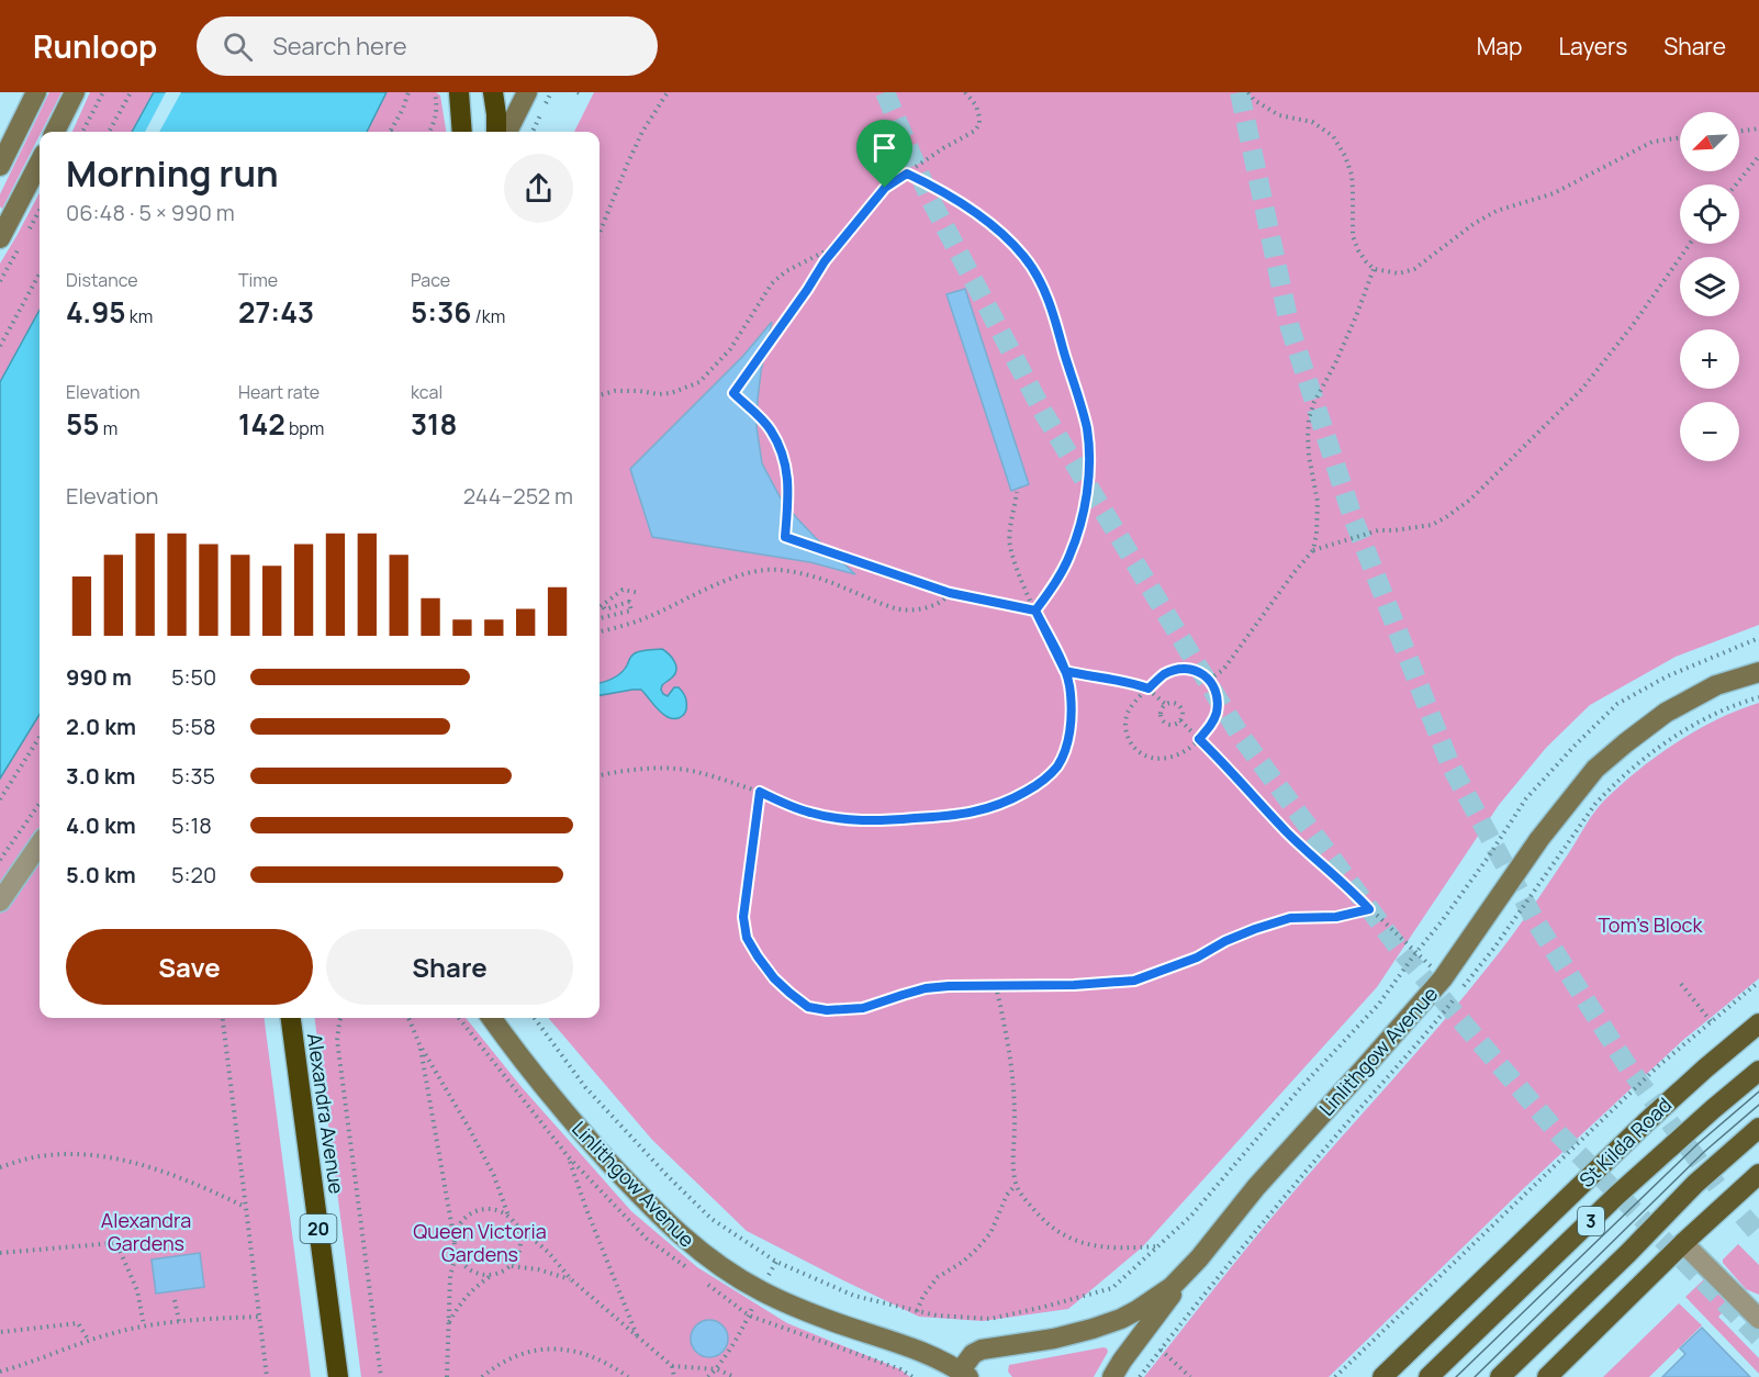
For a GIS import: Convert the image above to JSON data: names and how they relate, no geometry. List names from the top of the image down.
{
  "streets": {
    "highway": ["Alexandra Avenue", "20"],
    "main road": ["St Kilda Road", "3"],
    "street": ["Linlithgow Avenue"]
  },
  "parks": ["Tom's Block", "Alexandra Gardens", "Queen Victoria Gardens"],
  "north": "bottom left",
  "page": {
    "header": "Runloop",
    "search": "Search here",
    "nav": ["Map", "Layers", "Share"],
    "map_buttons": ["+", "−"],
    "heading": ["Morning run", "06:48 · 5 × 990 m"],
    "stats": [
      ["Distance", "4.95 km"],
      ["Time", "27:43"],
      ["Pace", "5:36 /km"],
      ["Elevation", "55 m"],
      ["Heart rate", "142 bpm"],
      ["kcal", "318"]
    ],
    "chart": ["Elevation", "244–252 m"],
    "list": [
      {
        "name": "990 m",
        "note": "5:50"
      },
      {
        "name": "2.0 km",
        "note": "5:58"
      },
      {
        "name": "3.0 km",
        "note": "5:35"
      },
      {
        "name": "4.0 km",
        "note": "5:18"
      },
      {
        "name": "5.0 km",
        "note": "5:20"
      }
    ],
    "buttons": ["Save", "Share"]
  }
}
